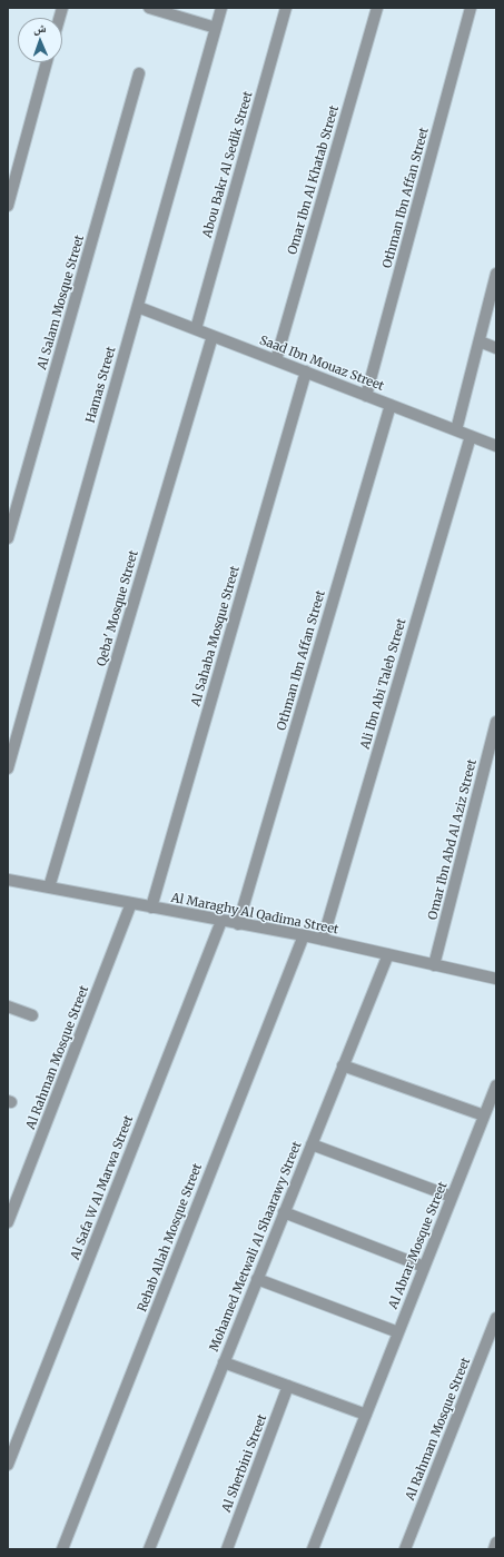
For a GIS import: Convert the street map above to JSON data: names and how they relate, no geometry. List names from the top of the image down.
{
  "streets": {
    "street": [
      "Abou Bakr Al Sedik Street",
      "Omar Ibn Al Khatab Street",
      "Othman Ibn Affan Street",
      "Al Salam Mosque Street",
      "Saad Ibn Mouaz Street",
      "Hamas Street",
      "Qeba' Mosque Street",
      "Al Sahaba Mosque Street",
      "Ali Ibn Abi Taleb Street",
      "Omar Ibn Abd Al Aziz Street",
      "Al Maraghy Al Qadima Street",
      "Al Rahman Mosque Street",
      "Al Safa W Al Marwa Street",
      "Rehab Allah Mosque Street",
      "Al Abrar Mosque Street",
      "Mohamed Metwali Al Shaarawy Street",
      "Al Sherbini Street"
    ]
  },
  "crossings": [
    ["Abou Bakr Al Sedik Street", "Saad Ibn Mouaz Street"],
    ["Omar Ibn Al Khatab Street", "Saad Ibn Mouaz Street"],
    ["Othman Ibn Affan Street", "Saad Ibn Mouaz Street"],
    ["Othman Ibn Affan Street", "Al Maraghy Al Qadima Street"],
    ["Saad Ibn Mouaz Street", "Hamas Street"],
    ["Saad Ibn Mouaz Street", "Qeba' Mosque Street"],
    ["Saad Ibn Mouaz Street", "Al Sahaba Mosque Street"],
    ["Saad Ibn Mouaz Street", "Ali Ibn Abi Taleb Street"],
    ["Qeba' Mosque Street", "Al Maraghy Al Qadima Street"],
    ["Al Sahaba Mosque Street", "Al Maraghy Al Qadima Street"],
    ["Ali Ibn Abi Taleb Street", "Al Maraghy Al Qadima Street"],
    ["Omar Ibn Abd Al Aziz Street", "Al Maraghy Al Qadima Street"],
    ["Al Maraghy Al Qadima Street", "Al Rahman Mosque Street"],
    ["Al Maraghy Al Qadima Street", "Al Safa W Al Marwa Street"],
    ["Al Maraghy Al Qadima Street", "Rehab Allah Mosque Street"],
    ["Al Maraghy Al Qadima Street", "Mohamed Metwali Al Shaarawy Street"]
  ],
  "north": "top"
}
